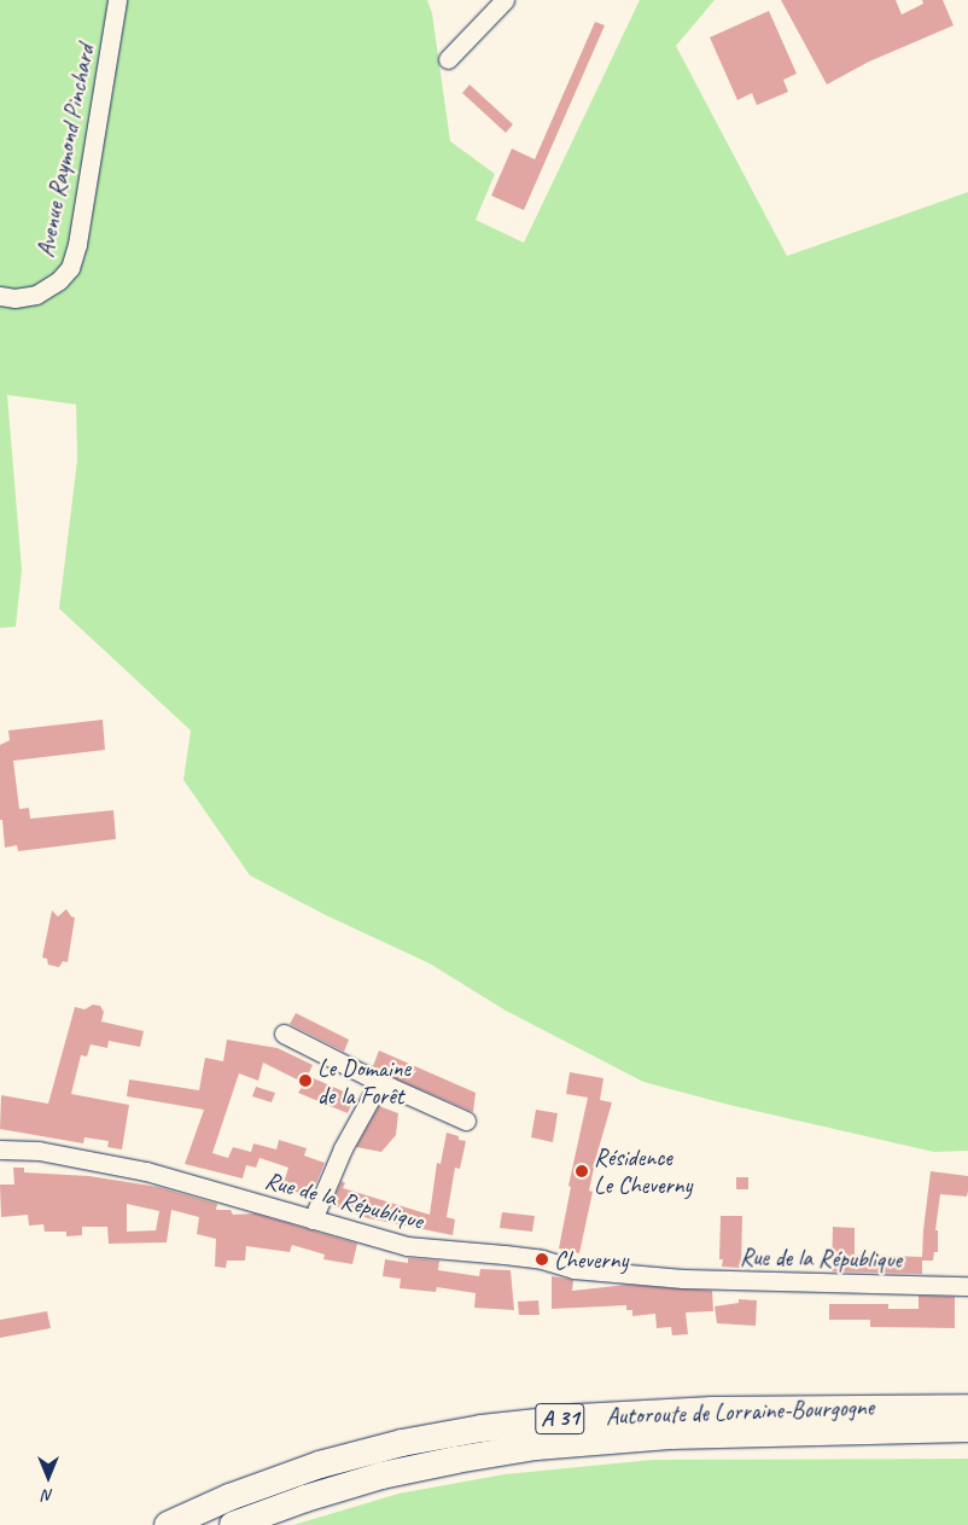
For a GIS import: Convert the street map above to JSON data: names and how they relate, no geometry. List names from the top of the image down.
{
  "streets": {
    "highway": ["Autoroute de Lorraine-Bourgogne", "A 31"],
    "street": ["Avenue Raymond Pinchard", "Rue de la République"]
  },
  "places": ["Le Domaine de la Forêt", "Résidence Le Cheverny", "Cheverny"],
  "north": "bottom"
}
